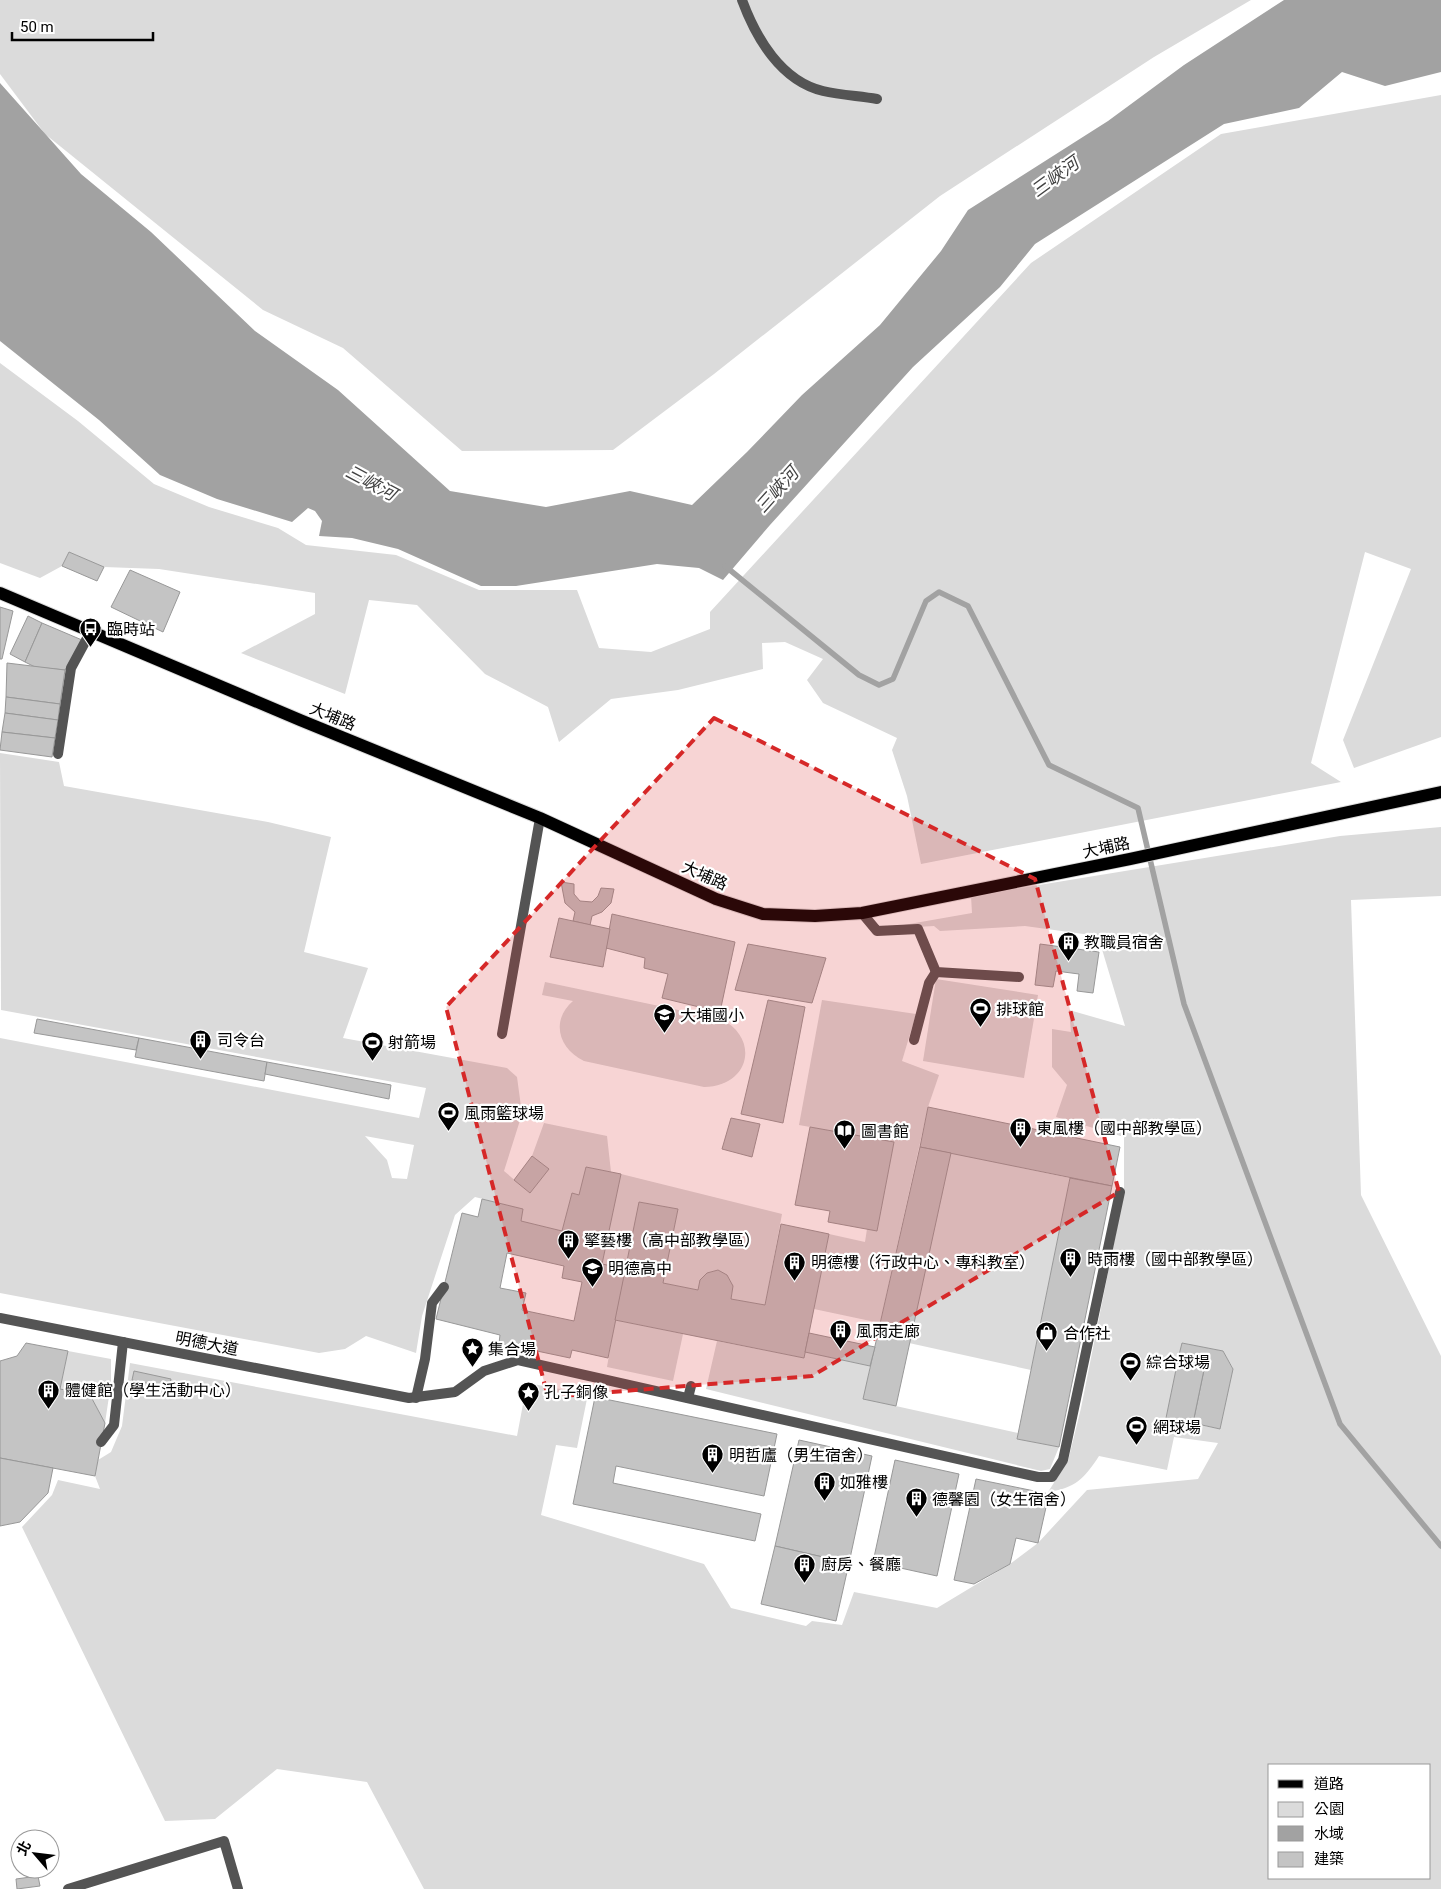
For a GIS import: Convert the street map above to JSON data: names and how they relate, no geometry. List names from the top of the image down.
{
  "streets": {
    "main road": ["大埔路"],
    "street": ["明德大道"]
  },
  "water": ["三峽河"],
  "places": {
    "bus stop": ["臨時站"],
    "building": [
      "教職員宿舍",
      "司令台",
      "東風樓（國中部教學區）",
      "擎藝樓（高中部教學區）",
      "時雨樓（國中部教學區）",
      "明德樓（行政中心、專科教室）",
      "風雨走廊",
      "體健館（學生活動中心）",
      "明哲廬（男生宿舍）",
      "如雅樓",
      "德馨園（女生宿舍）",
      "廚房、餐廳"
    ],
    "sports": [
      "排球館",
      "射箭場",
      "風雨籃球場",
      "綜合球場",
      "網球場"
    ],
    "school or university": ["大埔國小", "明德高中"],
    "library": ["圖書館"],
    "shop": ["合作社"],
    "place": ["集合場", "孔子銅像"]
  },
  "legend": [
    "道路",
    "公園",
    "水域",
    "建築"
  ],
  "scale_bar": "50 m",
  "north": "top left"
}
